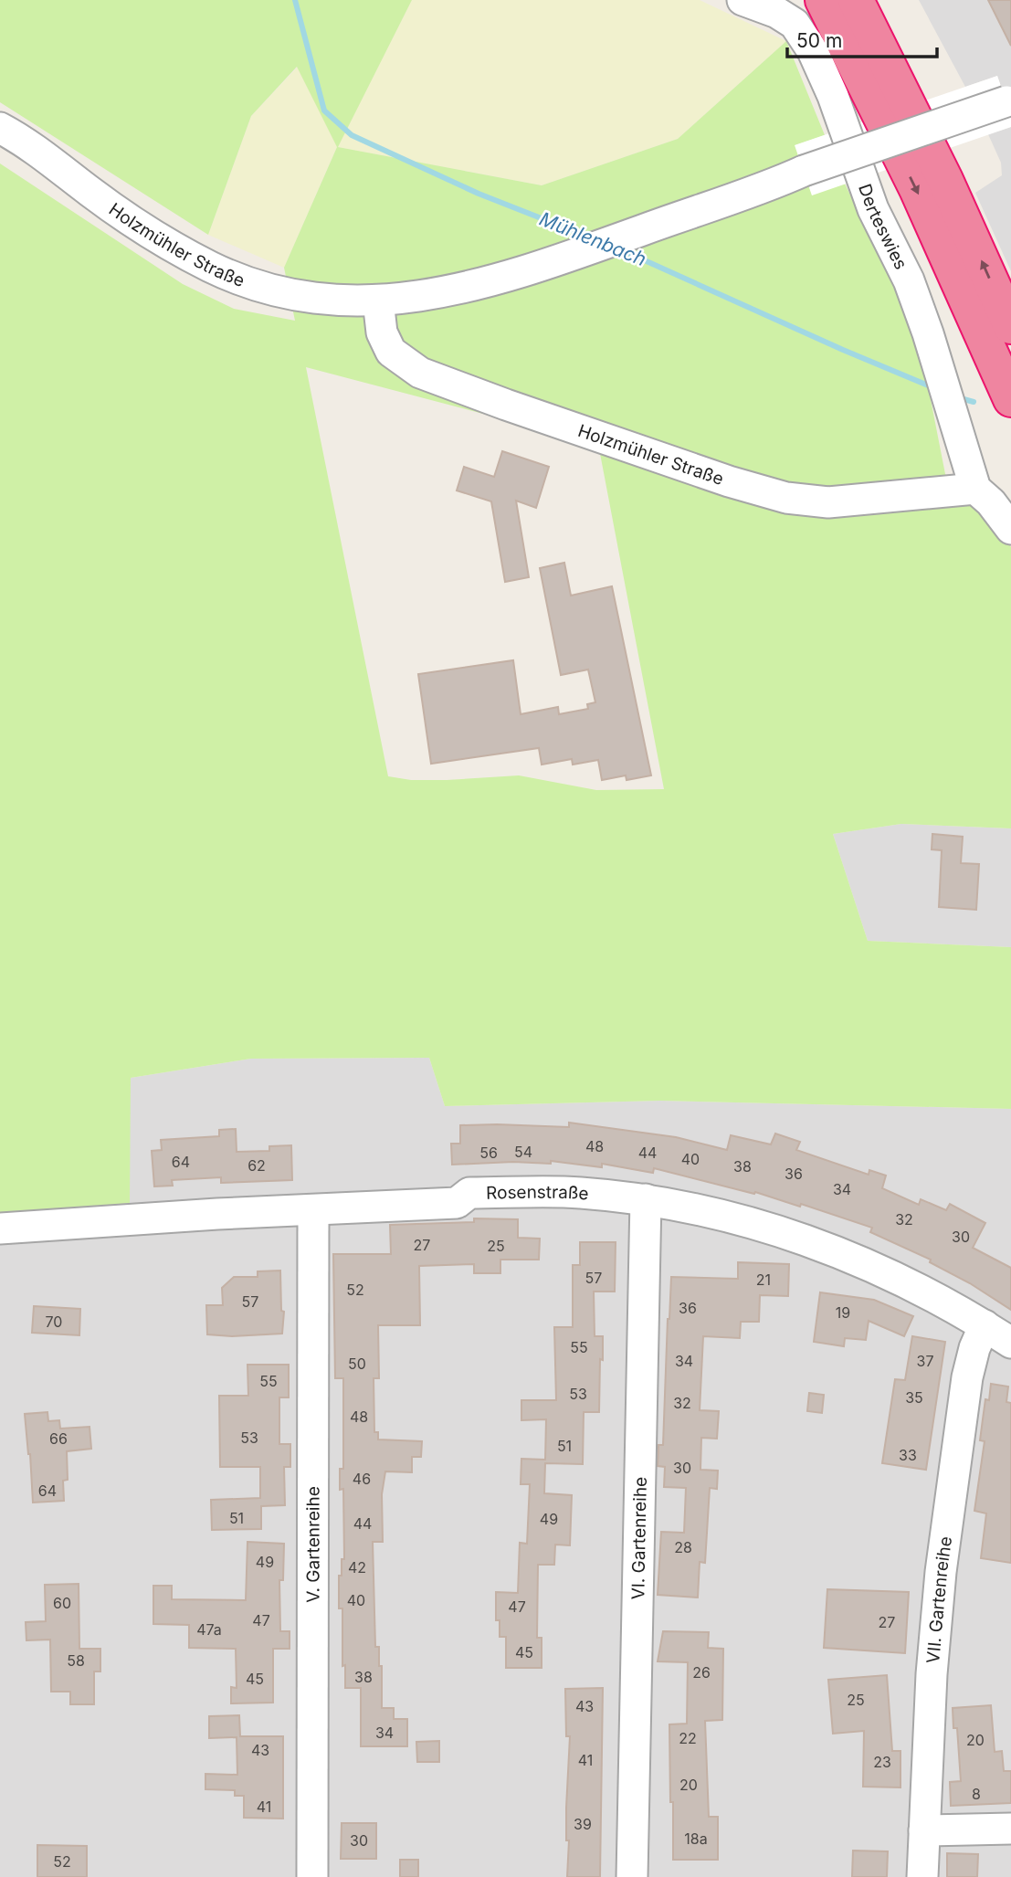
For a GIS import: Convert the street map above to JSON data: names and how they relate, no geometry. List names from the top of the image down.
{
  "streets": {
    "street": [
      "Derteswies",
      "Holzmühler Straße",
      "Rosenstraße",
      "VI. Gartenreihe",
      "V. Gartenreihe",
      "VII. Gartenreihe"
    ]
  },
  "crossings": [
    ["Derteswies", "Holzmühler Straße"],
    ["Rosenstraße", "VI. Gartenreihe"],
    ["Rosenstraße", "V. Gartenreihe"],
    ["Rosenstraße", "VII. Gartenreihe"]
  ],
  "water": ["Mühlenbach"],
  "house_numbers": [
    "48",
    "54",
    "56",
    "44",
    "40",
    "64",
    "62",
    "38",
    "36",
    "34",
    "32",
    "30",
    "27",
    "25",
    "57",
    "21",
    "52",
    "57",
    "36",
    "19",
    "70",
    "55",
    "34",
    "37",
    "50",
    "55",
    "53",
    "35",
    "32",
    "48",
    "53",
    "66",
    "51",
    "33",
    "30",
    "46",
    "64",
    "51",
    "49",
    "44",
    "28",
    "49",
    "42",
    "40",
    "60",
    "47",
    "47",
    "27",
    "47a",
    "45",
    "58",
    "26",
    "38",
    "45",
    "25",
    "43",
    "34",
    "22",
    "20",
    "43",
    "41",
    "23",
    "20",
    "8",
    "41",
    "39",
    "18a",
    "30",
    "52"
  ],
  "scale_bar": "50 m"
}
